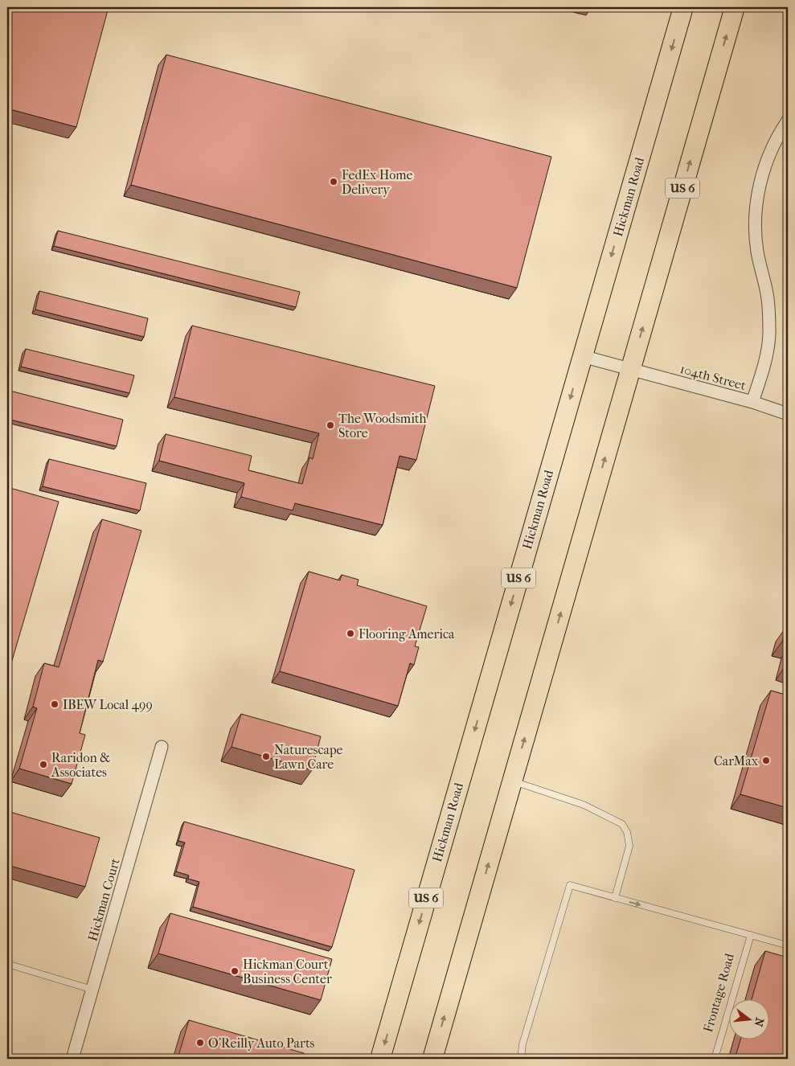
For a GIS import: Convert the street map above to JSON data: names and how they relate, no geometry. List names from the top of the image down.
{
  "streets": {
    "main road": ["US 6", "Hickman Road"],
    "street": ["104th Street", "Hickman Court"],
    "lane": ["Frontage Road"]
  },
  "crossings": [
    ["US 6", "104th Street"],
    ["Hickman Road", "104th Street"]
  ],
  "places": [
    "FedEx Home Delivery",
    "The Woodsmith Store",
    "Flooring America",
    "IBEW Local 499",
    "Naturescape Lawn Care",
    "CarMax",
    "Raridon & Associates",
    "Hickman Court Business Center",
    "O'Reilly Auto Parts"
  ],
  "north": "right"
}
